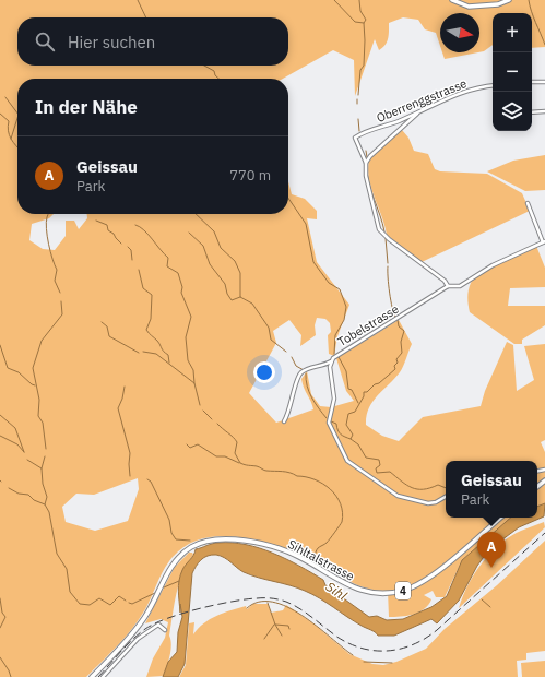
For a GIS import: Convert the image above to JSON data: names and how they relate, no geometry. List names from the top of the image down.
{
  "streets": {
    "main road": ["Sihltalstrasse", "4"],
    "street": ["Oberrenggstrasse", "Tobelstrasse"]
  },
  "water": ["Sihl"],
  "north": "right",
  "page": {
    "map_buttons": ["+", "−"],
    "search": "Hier suchen",
    "heading": "In der Nähe",
    "list": [
      {
        "mark": "A",
        "name": "Geissau",
        "note": "Park",
        "value": "770 m"
      }
    ],
    "popup": ["Geissau", "Park"],
    "pins": "A"
  }
}
